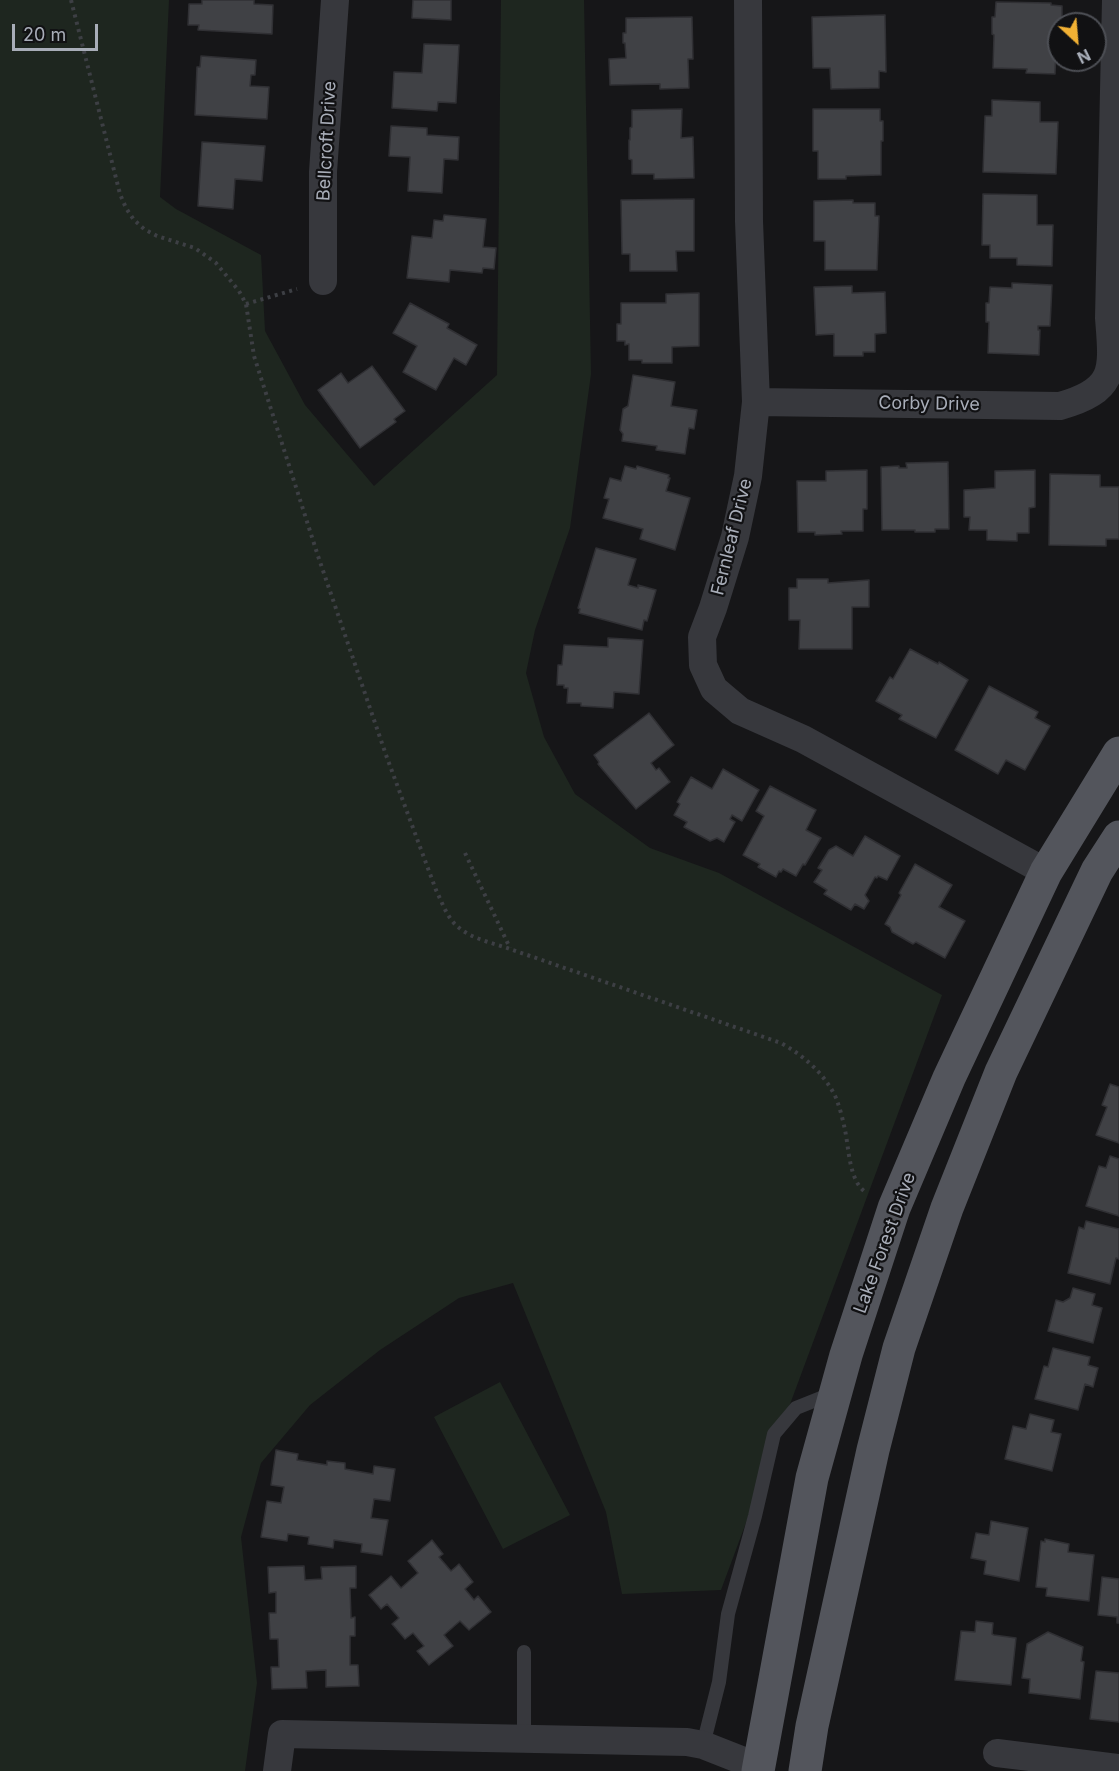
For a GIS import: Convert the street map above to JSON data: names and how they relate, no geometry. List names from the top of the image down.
{
  "streets": {
    "main road": ["Lake Forest Drive"],
    "street": ["Bellcroft Drive", "Corby Drive", "Fernleaf Drive"]
  },
  "crossings": [
    ["Corby Drive", "Fernleaf Drive"],
    ["Fernleaf Drive", "Lake Forest Drive"]
  ],
  "scale_bar": "20 m",
  "north": "bottom right"
}
